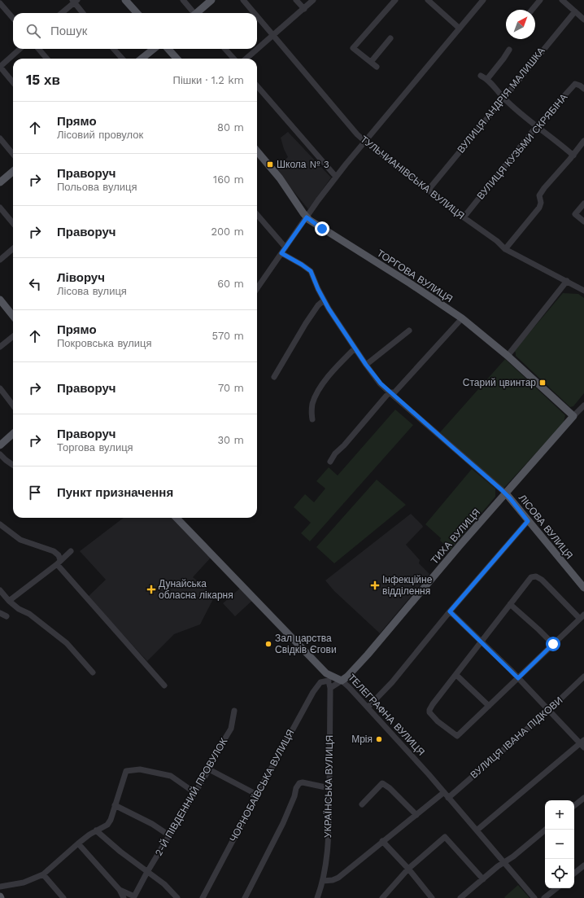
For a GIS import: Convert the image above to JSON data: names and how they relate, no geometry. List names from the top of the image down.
{
  "streets": {
    "main road": [
      "ТОРГОВА ВУЛИЦЯ",
      "ЛІСОВА ВУЛИЦЯ",
      "ТИХА ВУЛИЦЯ",
      "ТЕЛЕГРАФНА ВУЛИЦЯ"
    ],
    "street": [
      "ВУЛИЦЯ АНДРІЯ МАЛИШКА",
      "ВУЛИЦЯ КУЗЬМИ СКРЯБІНА",
      "ТУЛЬЧИАНІВСЬКА ВУЛИЦЯ",
      "ВУЛИЦЯ ІВАНА ПІДКОВИ",
      "ЧОРНОБАЇВСЬКА ВУЛИЦЯ",
      "УКРАЇНСЬКА ВУЛИЦЯ",
      "2-Й ПІВДЕННИЙ ПРОВУЛОК"
    ]
  },
  "crossings": [
    ["ВУЛИЦЯ АНДРІЯ МАЛИШКА", "ТУЛЬЧИАНІВСЬКА ВУЛИЦЯ"],
    ["ВУЛИЦЯ КУЗЬМИ СКРЯБІНА", "ТУЛЬЧИАНІВСЬКА ВУЛИЦЯ"],
    ["ТОРГОВА ВУЛИЦЯ", "ТИХА ВУЛИЦЯ"],
    ["ЛІСОВА ВУЛИЦЯ", "ТИХА ВУЛИЦЯ"],
    ["ТИХА ВУЛИЦЯ", "ТЕЛЕГРАФНА ВУЛИЦЯ"],
    ["ТЕЛЕГРАФНА ВУЛИЦЯ", "ВУЛИЦЯ ІВАНА ПІДКОВИ"],
    ["ТЕЛЕГРАФНА ВУЛИЦЯ", "ЧОРНОБАЇВСЬКА ВУЛИЦЯ"],
    ["ТЕЛЕГРАФНА ВУЛИЦЯ", "УКРАЇНСЬКА ВУЛИЦЯ"],
    ["ЧОРНОБАЇВСЬКА ВУЛИЦЯ", "УКРАЇНСЬКА ВУЛИЦЯ"]
  ],
  "places": {
    "transit": ["Школа № 3", "Старий цвинтар"],
    "health": ["Інфекційне відділення", "Дунайська обласна лікарня"],
    "other": ["Зал царства Свідків Єгови", "Мрія"]
  },
  "north": "top right",
  "page": {
    "search": "Пошук",
    "heading": ["15 хв", "Пішки · 1.2 km"],
    "list": [
      ["Прямо", "Лісовий провулок", "80 m"],
      ["Праворуч", "Польова вулиця", "160 m"],
      ["Праворуч", "200 m"],
      ["Ліворуч", "Лісова вулиця", "60 m"],
      ["Прямо", "Покровська вулиця", "570 m"],
      ["Праворуч", "70 m"],
      ["Праворуч", "Торгова вулиця", "30 m"],
      "Пункт призначення"
    ],
    "map_buttons": ["+", "−"]
  }
}
